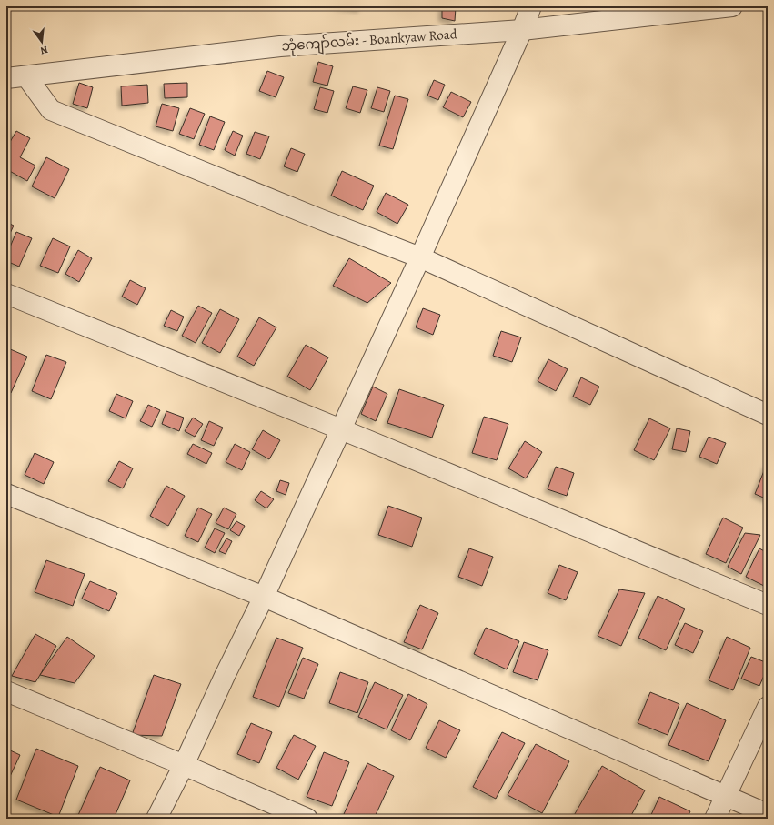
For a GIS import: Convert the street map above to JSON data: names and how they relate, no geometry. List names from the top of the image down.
{
  "streets": {
    "street": ["ဘုံကျော်လမ်း - Boankyaw Road"]
  },
  "north": "bottom"
}
